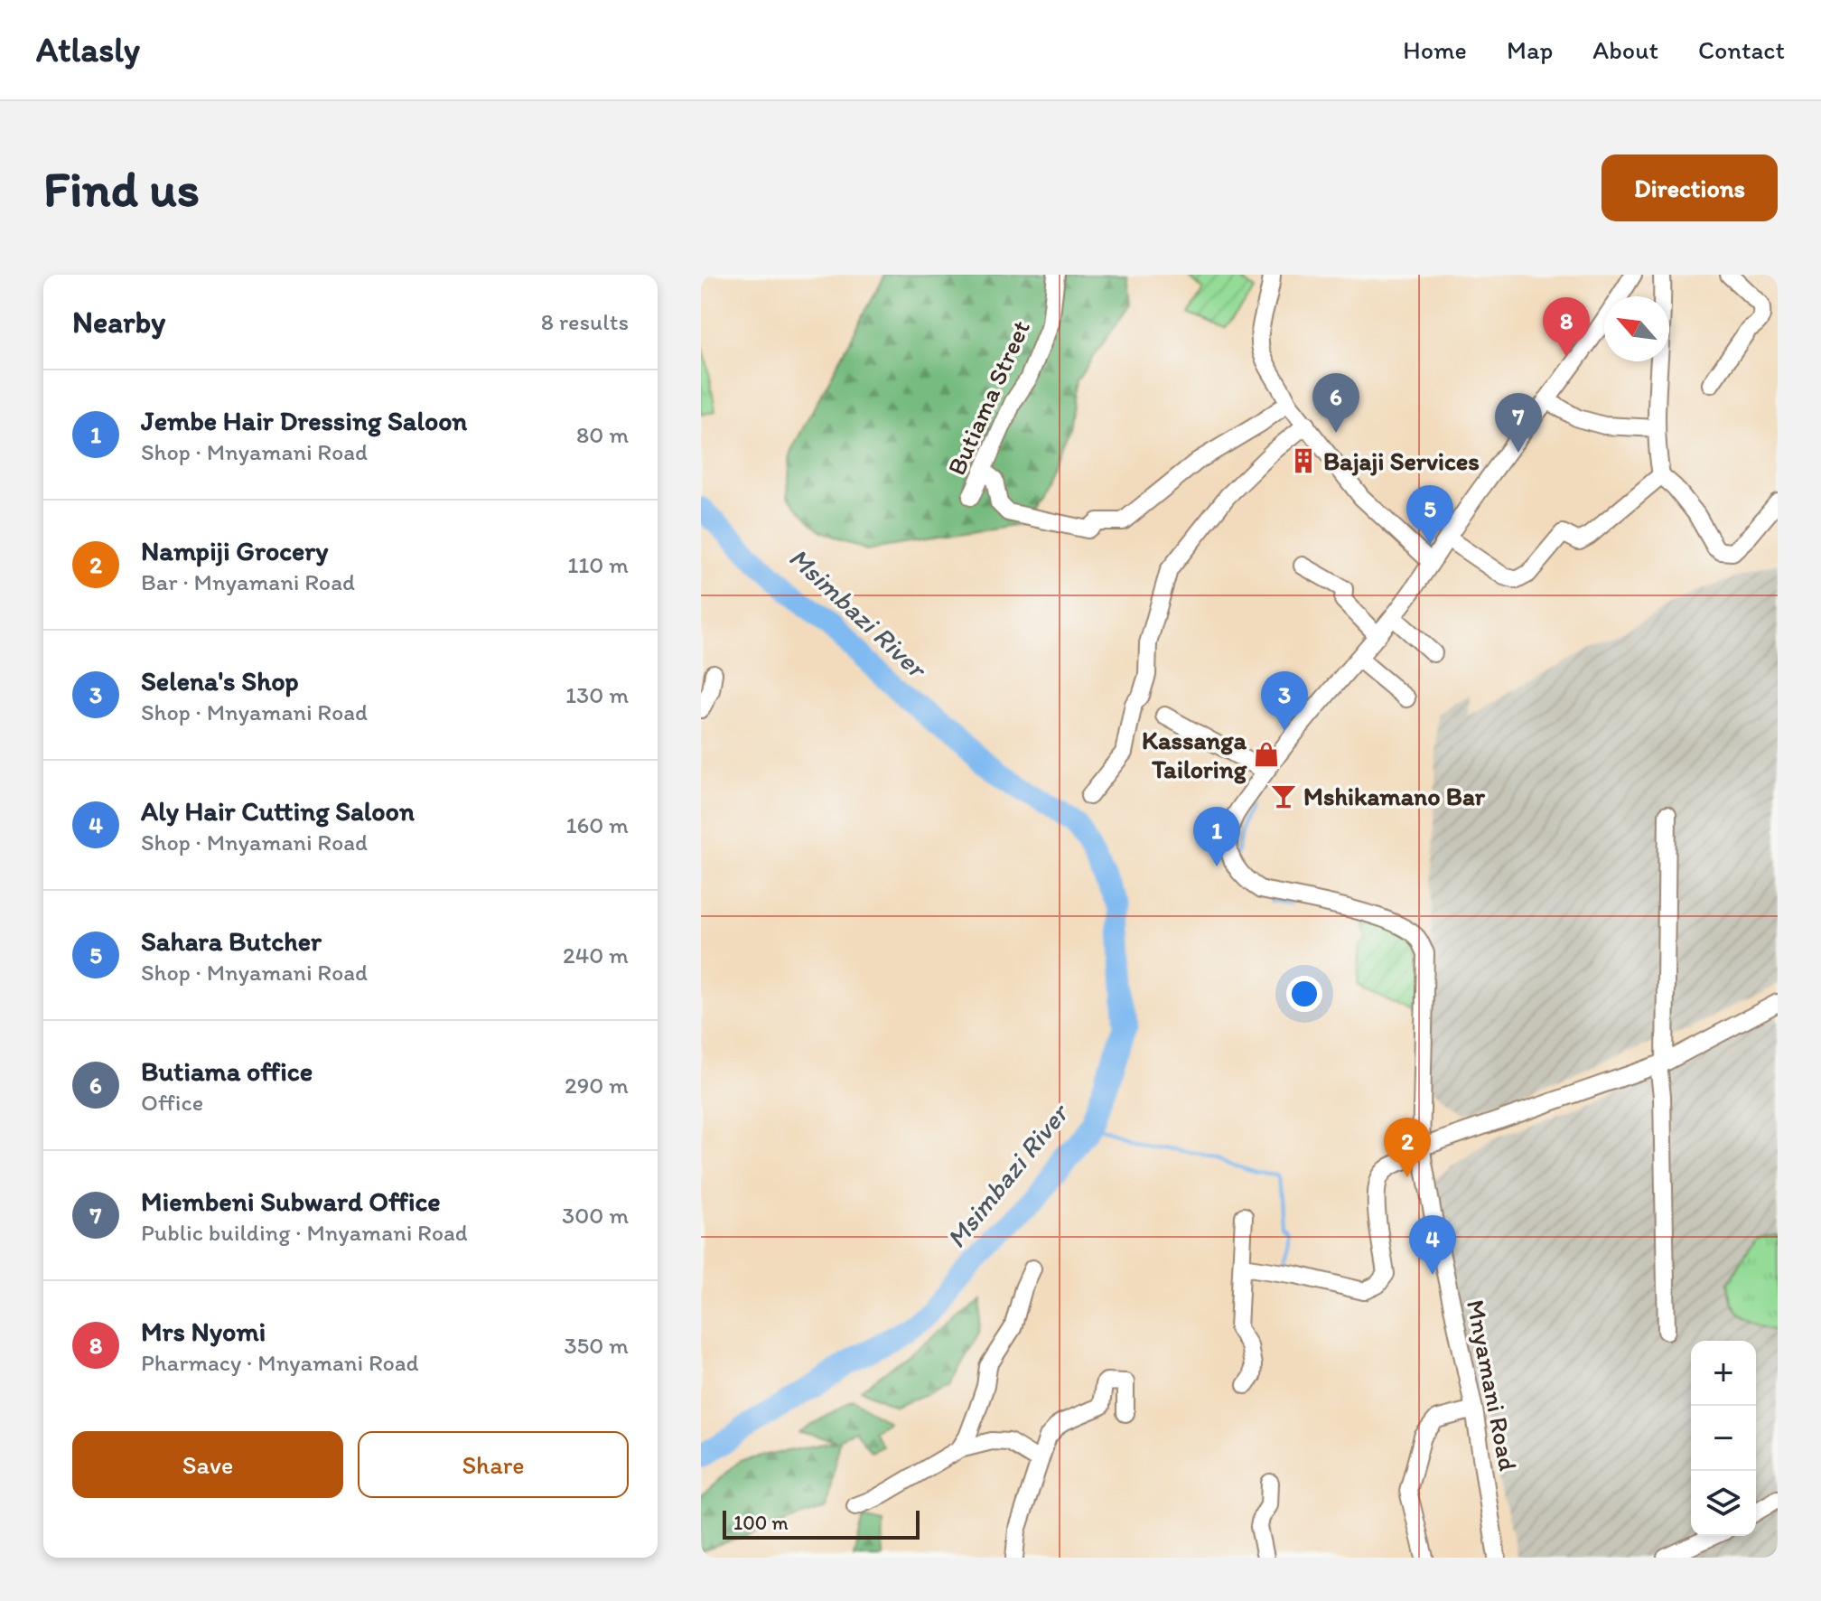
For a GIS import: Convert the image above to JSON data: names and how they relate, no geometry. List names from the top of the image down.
{
  "streets": {
    "street": ["Butiama Street", "Mnyamani Road"]
  },
  "water": ["Msimbazi River"],
  "places": {
    "building": ["Bajaji Services"],
    "shop": ["Kassanga Tailoring"],
    "bar": ["Mshikamano Bar"]
  },
  "scale_bar": "100 m",
  "north": "top left",
  "page": {
    "header": "Atlasly",
    "nav": [
      "Home",
      "Map",
      "About",
      "Contact"
    ],
    "buttons": [
      "Directions",
      ["Save", "Share"]
    ],
    "title": "Find us",
    "heading": ["Nearby", "8 results"],
    "pins": [
      "8",
      "6",
      "7",
      "5",
      "3",
      "1",
      "2",
      "4"
    ],
    "list": [
      {
        "mark": "1",
        "name": "Jembe Hair Dressing Saloon",
        "note": "Shop · Mnyamani Road",
        "value": "80 m"
      },
      {
        "mark": "2",
        "name": "Nampiji Grocery",
        "note": "Bar · Mnyamani Road",
        "value": "110 m"
      },
      {
        "mark": "3",
        "name": "Selena's Shop",
        "note": "Shop · Mnyamani Road",
        "value": "130 m"
      },
      {
        "mark": "4",
        "name": "Aly Hair Cutting Saloon",
        "note": "Shop · Mnyamani Road",
        "value": "160 m"
      },
      {
        "mark": "5",
        "name": "Sahara Butcher",
        "note": "Shop · Mnyamani Road",
        "value": "240 m"
      },
      {
        "mark": "6",
        "name": "Butiama office",
        "note": "Office",
        "value": "290 m"
      },
      {
        "mark": "7",
        "name": "Miembeni Subward Office",
        "note": "Public building · Mnyamani Road",
        "value": "300 m"
      },
      {
        "mark": "8",
        "name": "Mrs Nyomi",
        "note": "Pharmacy · Mnyamani Road",
        "value": "350 m"
      }
    ],
    "map_buttons": ["+", "−"],
    "scale": "100 m"
  }
}
